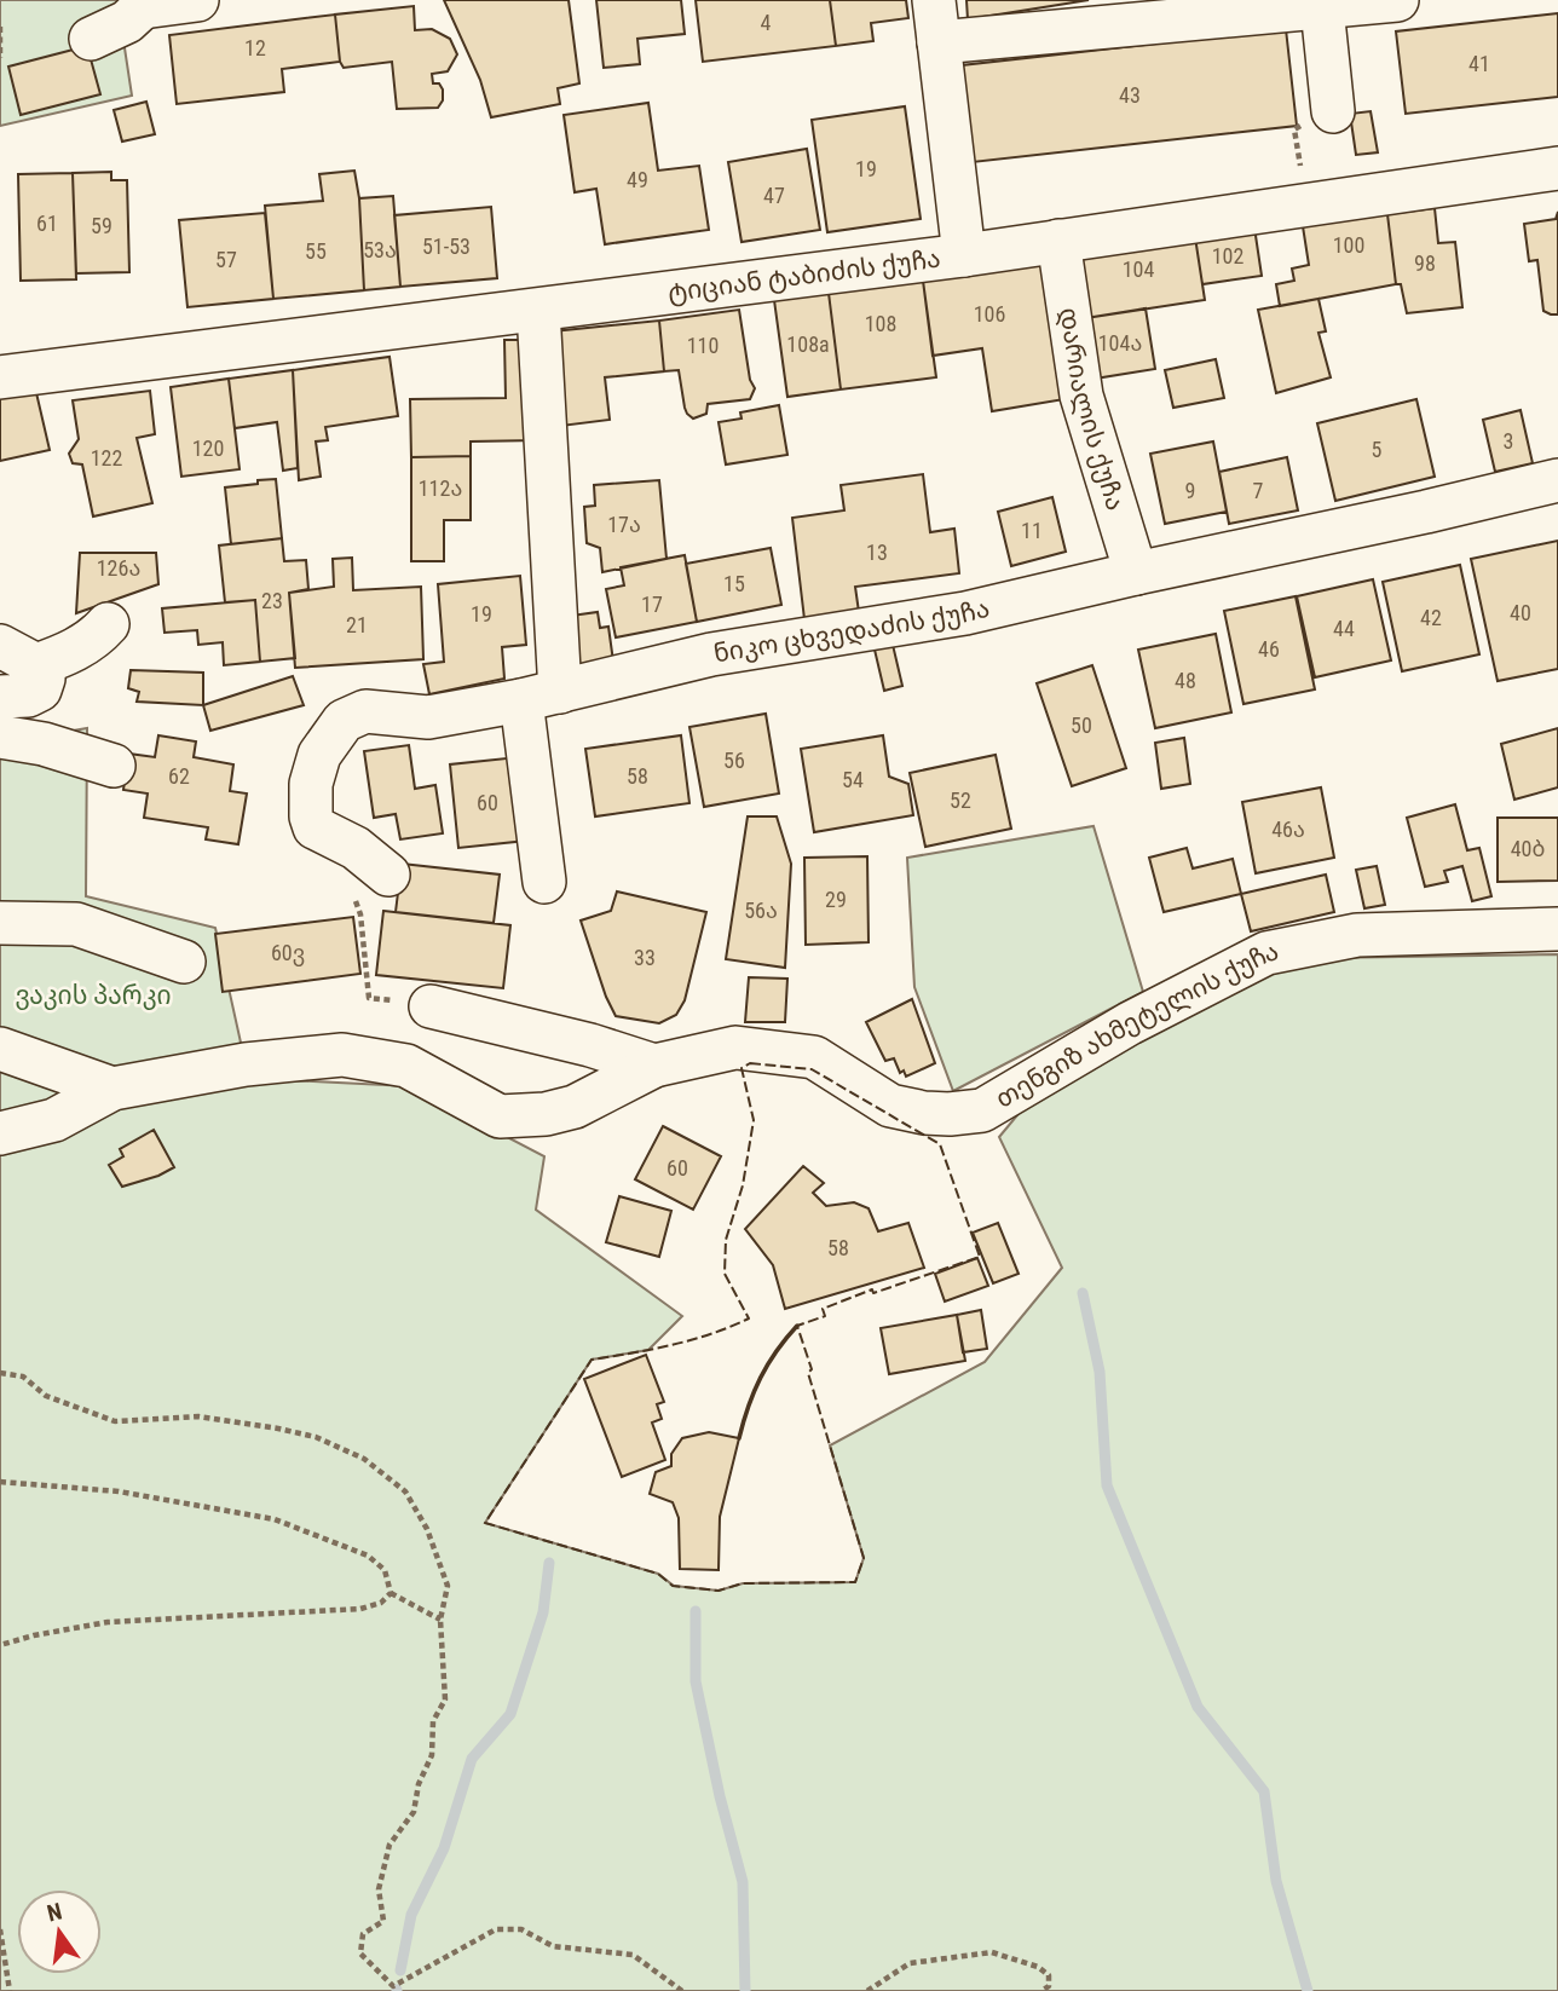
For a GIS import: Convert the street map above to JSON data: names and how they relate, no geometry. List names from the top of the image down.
{
  "streets": {
    "street": [
      "ტიციან ტაბიძის ქუჩა",
      "დარიალის ქუჩა",
      "ნიკო ცხვედაძის ქუჩა",
      "თენგიზ ახმეტელის ქუჩა"
    ]
  },
  "crossings": [
    ["ტიციან ტაბიძის ქუჩა", "დარიალის ქუჩა"],
    ["დარიალის ქუჩა", "ნიკო ცხვედაძის ქუჩა"]
  ],
  "parks": ["ვაკის პარკი"],
  "house_numbers": [
    "4",
    "12",
    "41",
    "43",
    "19",
    "49",
    "47",
    "61",
    "59",
    "100",
    "51-53",
    "53ა",
    "55",
    "102",
    "57",
    "98",
    "104",
    "106",
    "108",
    "104ა",
    "108a",
    "110",
    "3",
    "120",
    "5",
    "122",
    "112ა",
    "9",
    "7",
    "17ა",
    "11",
    "13",
    "126ა",
    "15",
    "23",
    "17",
    "40",
    "19",
    "42",
    "21",
    "44",
    "46",
    "48",
    "50",
    "56",
    "62",
    "58",
    "54",
    "52",
    "60",
    "46ა",
    "40ბ",
    "29",
    "56ა",
    "60ვ",
    "33",
    "60",
    "58"
  ],
  "north": "top"
}
